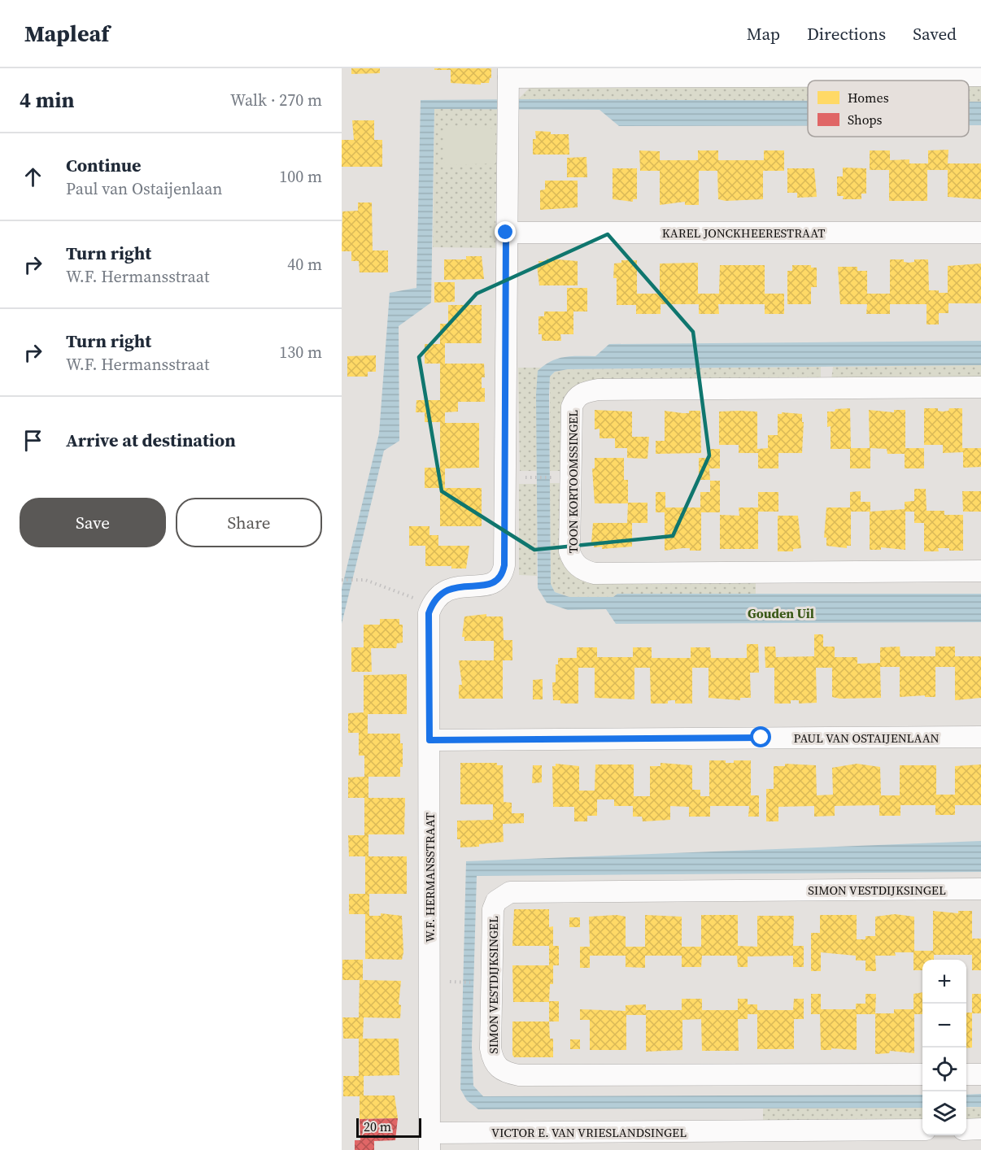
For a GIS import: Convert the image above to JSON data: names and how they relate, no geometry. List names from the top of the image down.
{
  "streets": {
    "street": [
      "KAREL JONCKHEERESTRAAT",
      "TOON KORTOOMSSINGEL",
      "PAUL VAN OSTAIJENLAAN",
      "W.F. HERMANSSTRAAT",
      "SIMON VESTDIJKSINGEL",
      "VICTOR E. VAN VRIESLANDSINGEL"
    ]
  },
  "crossings": [
    ["PAUL VAN OSTAIJENLAAN", "W.F. HERMANSSTRAAT"],
    ["W.F. HERMANSSTRAAT", "VICTOR E. VAN VRIESLANDSINGEL"]
  ],
  "districts": ["Gouden Uil"],
  "legend": ["Homes", "Shops"],
  "scale_bar": "20 m",
  "page": {
    "header": "Mapleaf",
    "nav": ["Map", "Directions", "Saved"],
    "heading": ["4 min", "Walk · 270 m"],
    "list": [
      ["Continue", "Paul van Ostaijenlaan", "100 m"],
      ["Turn right", "W.F. Hermansstraat", "40 m"],
      ["Turn right", "W.F. Hermansstraat", "130 m"],
      "Arrive at destination"
    ],
    "buttons": ["Save", "Share"],
    "map_buttons": ["+", "−"],
    "scale": "20 m"
  }
}
